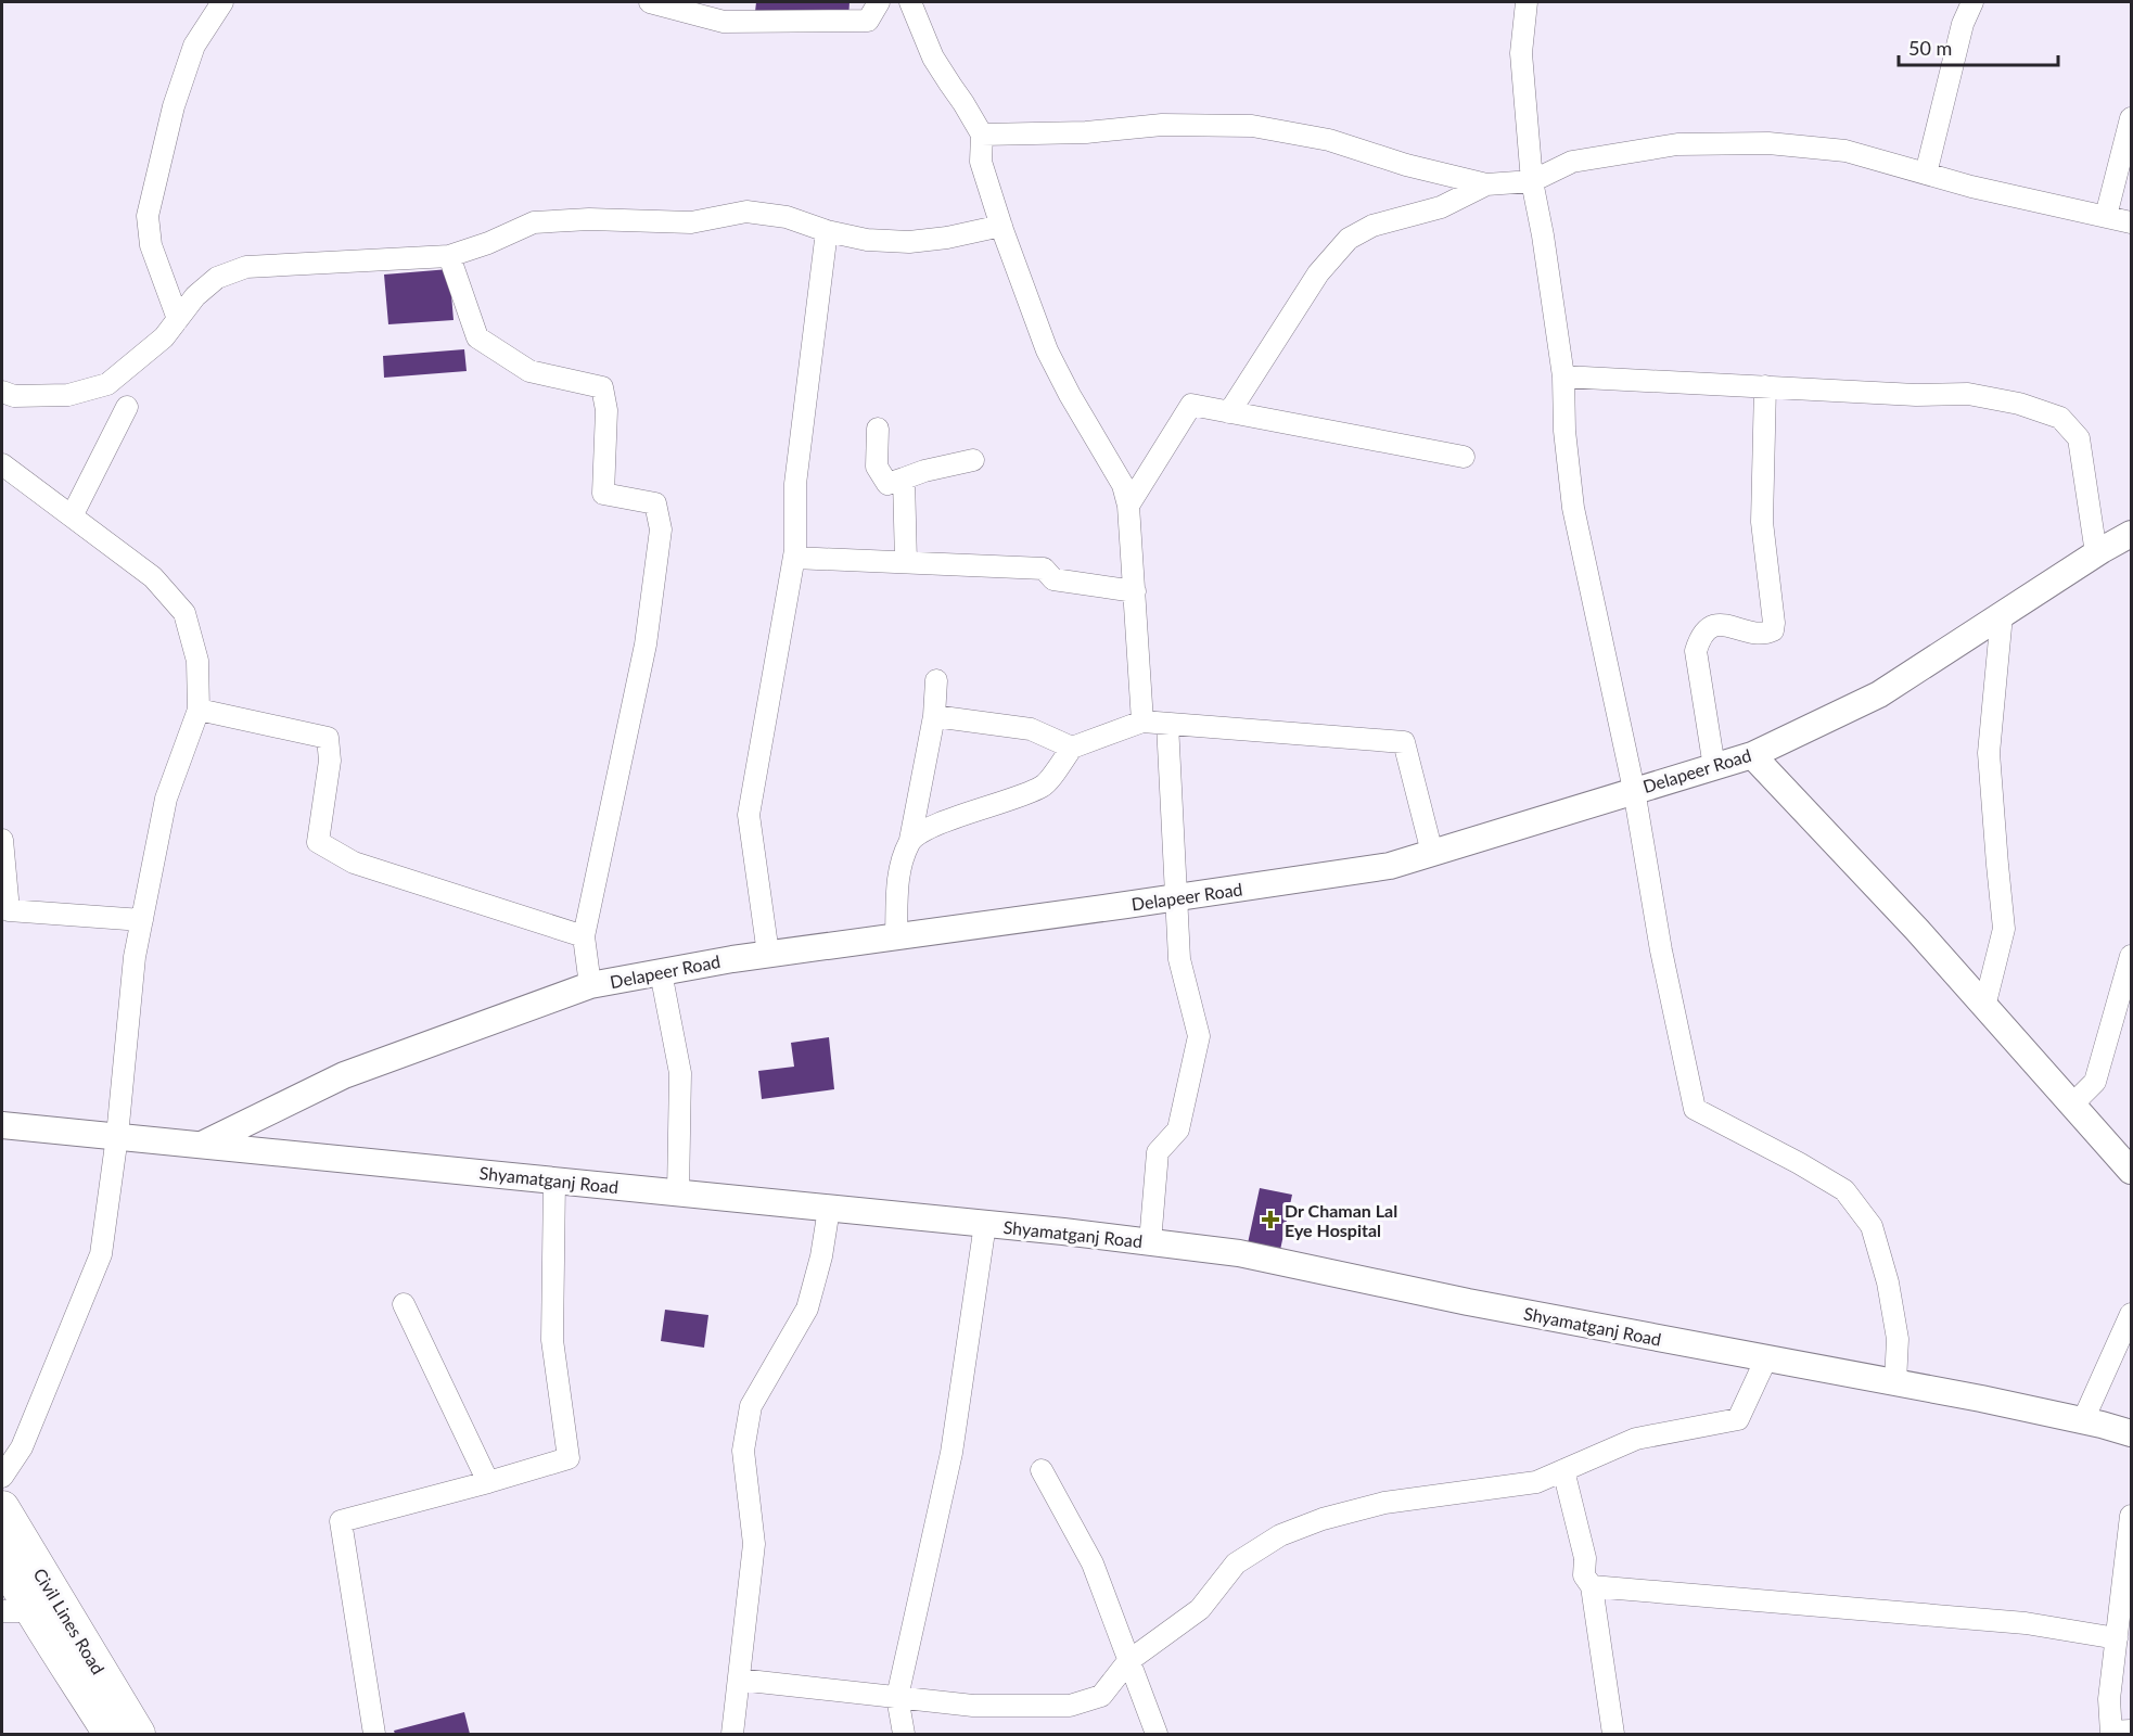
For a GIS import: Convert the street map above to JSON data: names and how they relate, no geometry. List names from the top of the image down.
{
  "streets": {
    "highway": ["Civil Lines Road"],
    "street": ["Delapeer Road", "Shyamatganj Road"]
  },
  "crossings": [
    ["Delapeer Road", "Shyamatganj Road"]
  ],
  "places": {
    "health": ["Dr Chaman Lal Eye Hospital"]
  },
  "scale_bar": "50 m"
}
